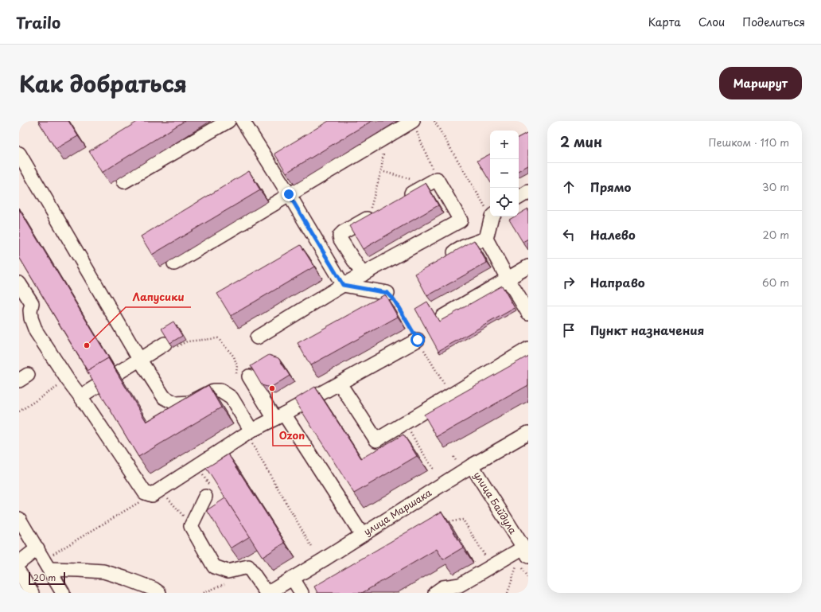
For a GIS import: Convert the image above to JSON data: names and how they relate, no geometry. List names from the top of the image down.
{
  "streets": {
    "street": ["улица Байдула", "улица Маршака"]
  },
  "crossings": [
    ["улица Байдула", "улица Маршака"]
  ],
  "places": ["Лапусики", "Ozon"],
  "scale_bar": "20 m",
  "page": {
    "header": "Trailo",
    "nav": ["Карта", "Слои", "Поделиться"],
    "title": "Как добраться",
    "buttons": "Маршрут",
    "heading": ["2 мин", "Пешком · 110 m"],
    "map_buttons": ["+", "−"],
    "list": [
      ["Прямо", "30 m"],
      ["Налево", "20 m"],
      ["Направо", "60 m"],
      "Пункт назначения"
    ],
    "scale": "20 m"
  }
}
